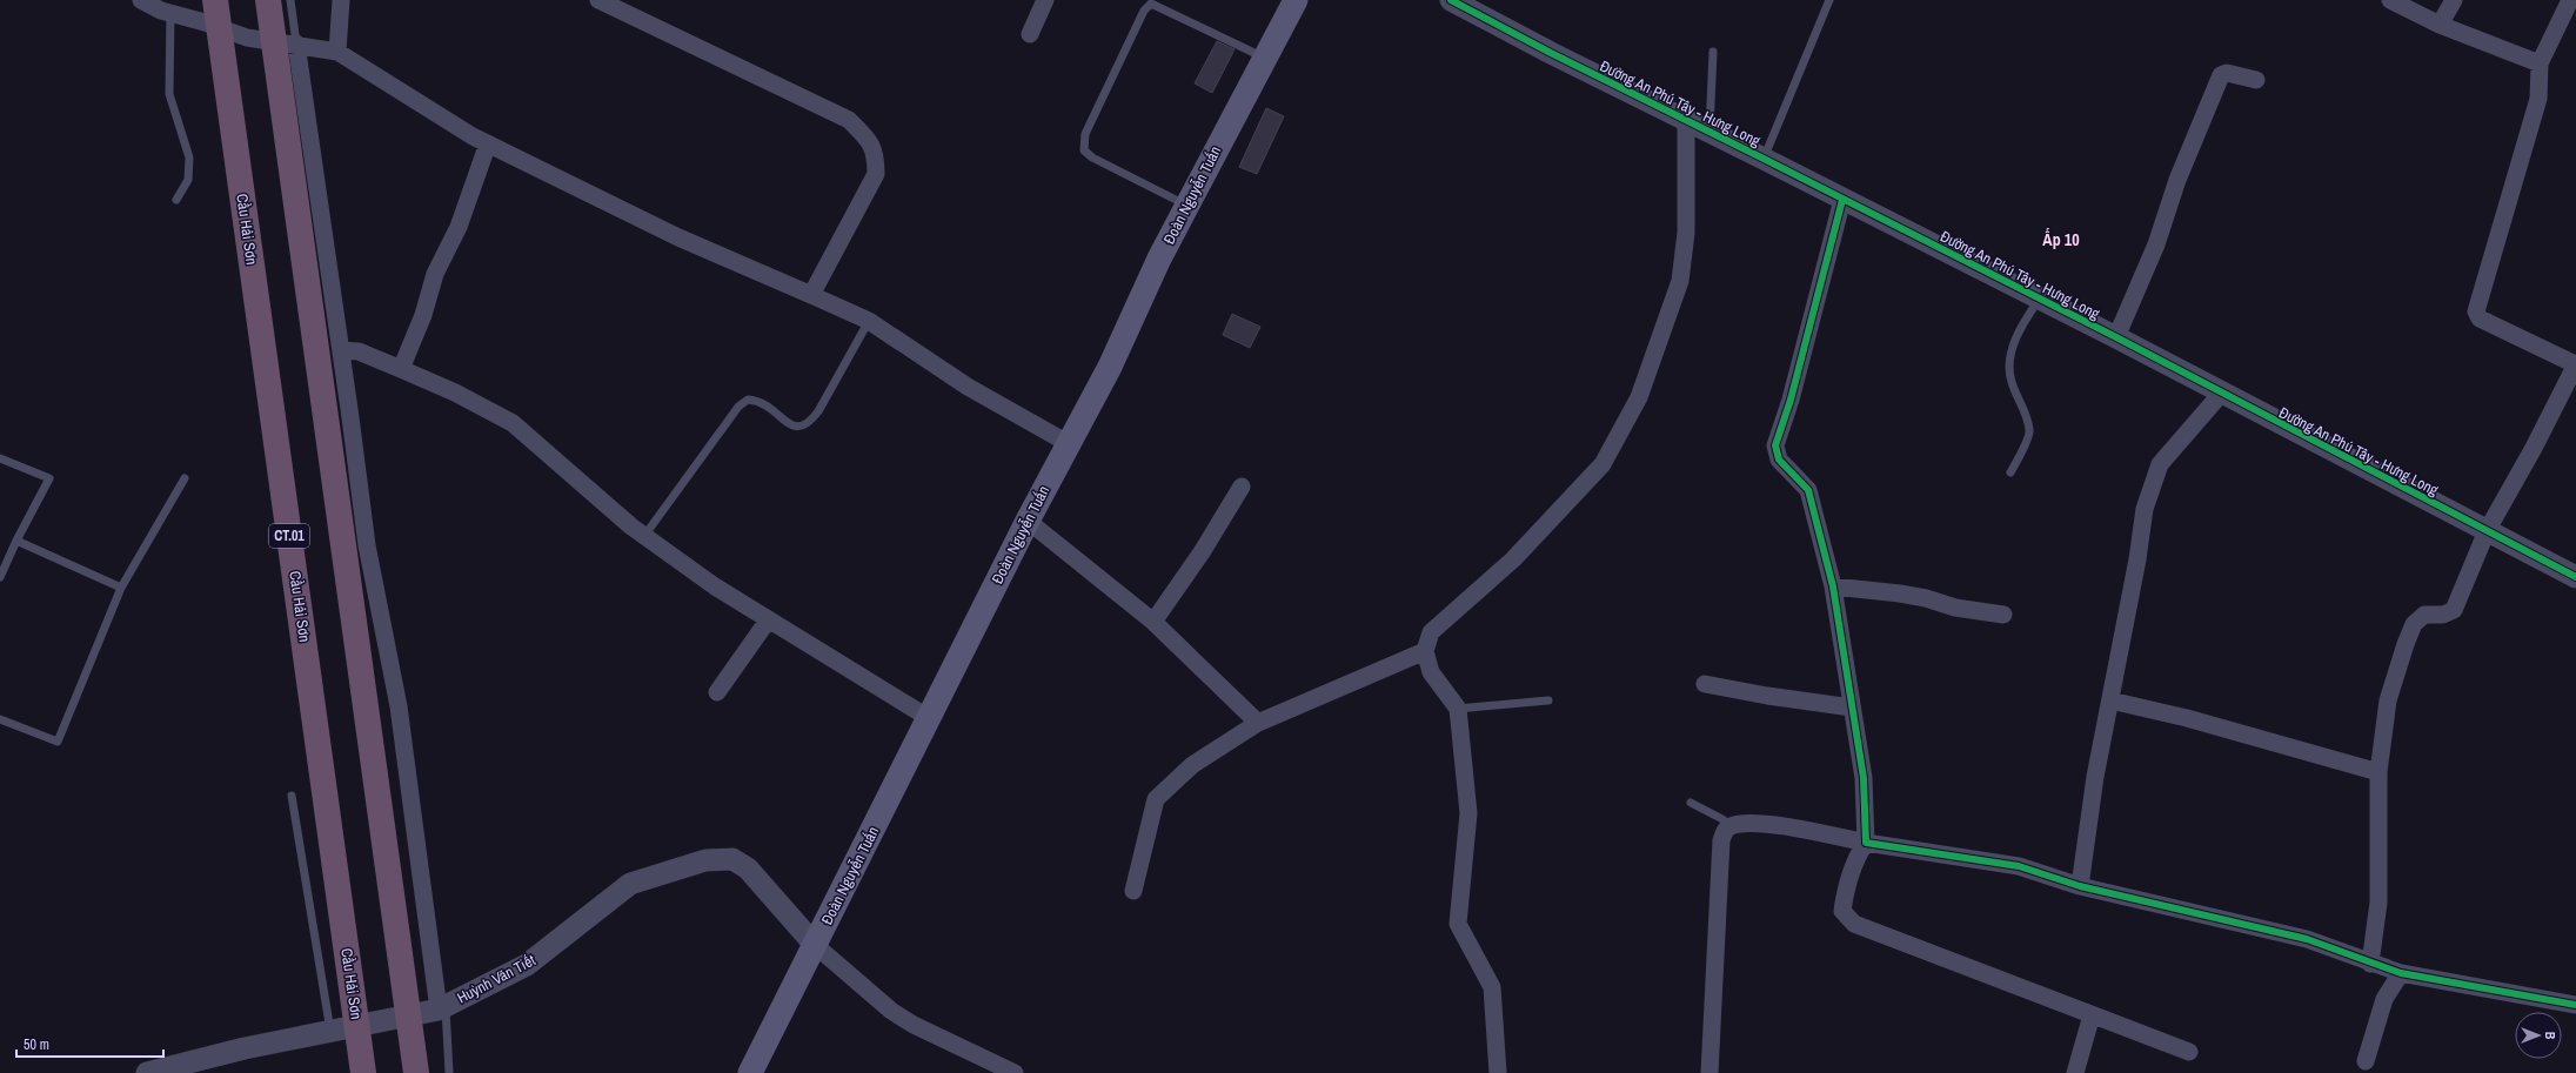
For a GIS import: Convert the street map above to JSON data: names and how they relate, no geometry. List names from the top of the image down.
{
  "streets": {
    "highway": ["Cầu Hải Sơn", "CT.01"],
    "main road": ["Đoàn Nguyễn Tuấn"],
    "street": ["Đường An Phú Tây - Hưng Long", "Huỳnh Văn Tiết"]
  },
  "crossings": [
    ["Đoàn Nguyễn Tuấn", "Huỳnh Văn Tiết"]
  ],
  "districts": ["Ấp 10"],
  "scale_bar": "50 m",
  "north": "right"
}
